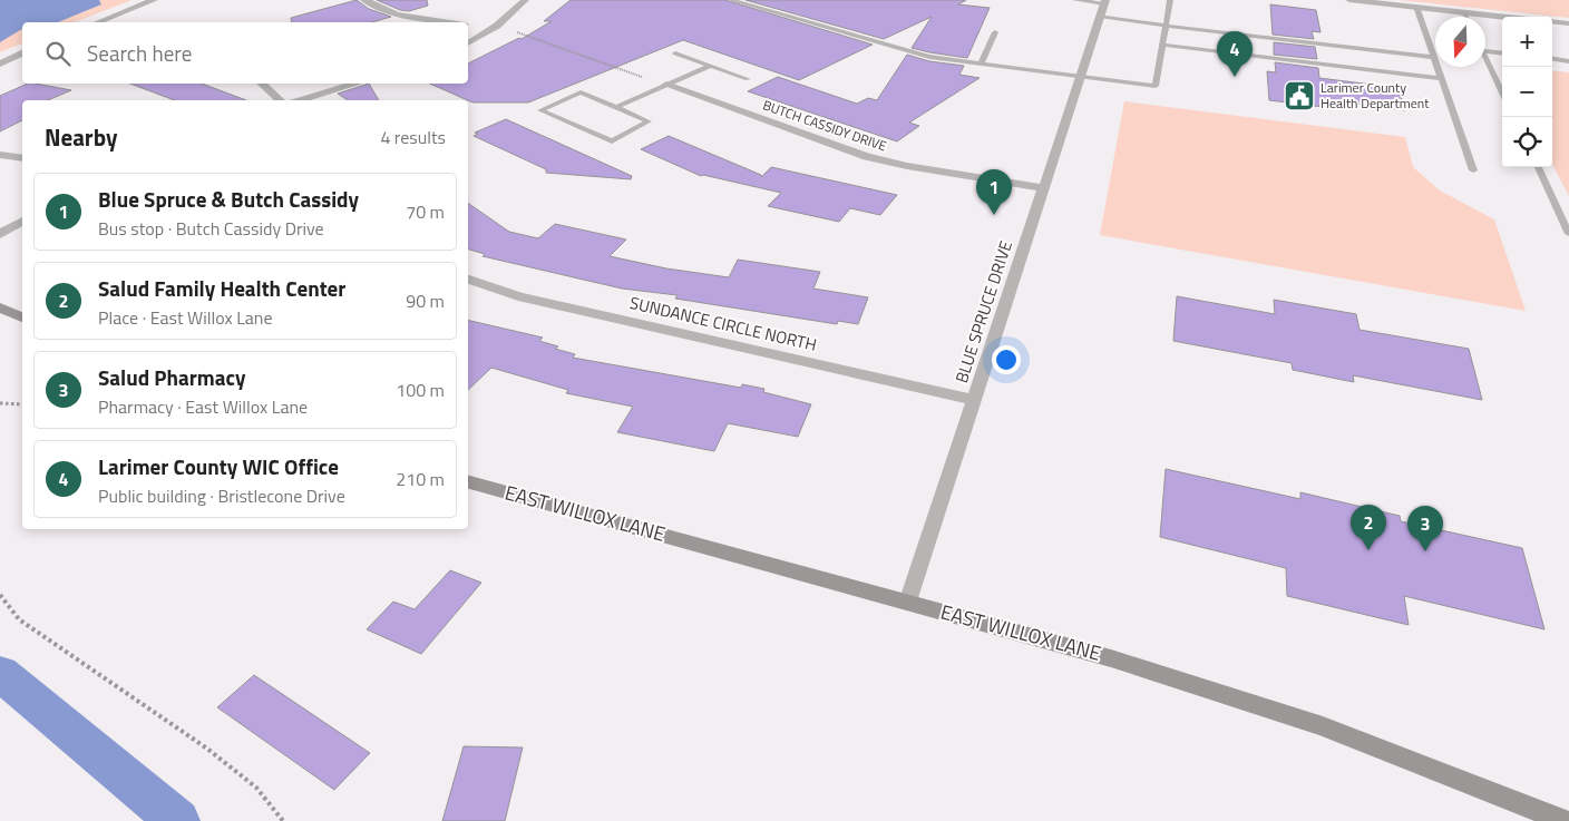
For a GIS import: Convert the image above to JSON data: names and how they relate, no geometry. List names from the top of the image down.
{
  "streets": {
    "main road": ["EAST WILLOX LANE"],
    "street": ["BUTCH CASSIDY DRIVE", "BLUE SPRUCE DRIVE", "SUNDANCE CIRCLE NORTH"]
  },
  "crossings": [
    ["BUTCH CASSIDY DRIVE", "BLUE SPRUCE DRIVE"],
    ["BLUE SPRUCE DRIVE", "SUNDANCE CIRCLE NORTH"],
    ["BLUE SPRUCE DRIVE", "EAST WILLOX LANE"]
  ],
  "places": {
    "public building": ["Larimer County Health Department"]
  },
  "north": "bottom",
  "page": {
    "map_buttons": ["+", "−"],
    "search": "Search here",
    "pins": [
      "4",
      "1",
      "2",
      "3"
    ],
    "heading": ["Nearby", "4 results"],
    "list": [
      {
        "mark": "1",
        "name": "Blue Spruce & Butch Cassidy",
        "note": "Bus stop · Butch Cassidy Drive",
        "value": "70 m"
      },
      {
        "mark": "2",
        "name": "Salud Family Health Center",
        "note": "Place · East Willox Lane",
        "value": "90 m"
      },
      {
        "mark": "3",
        "name": "Salud Pharmacy",
        "note": "Pharmacy · East Willox Lane",
        "value": "100 m"
      },
      {
        "mark": "4",
        "name": "Larimer County WIC Office",
        "note": "Public building · Bristlecone Drive",
        "value": "210 m"
      }
    ]
  }
}
